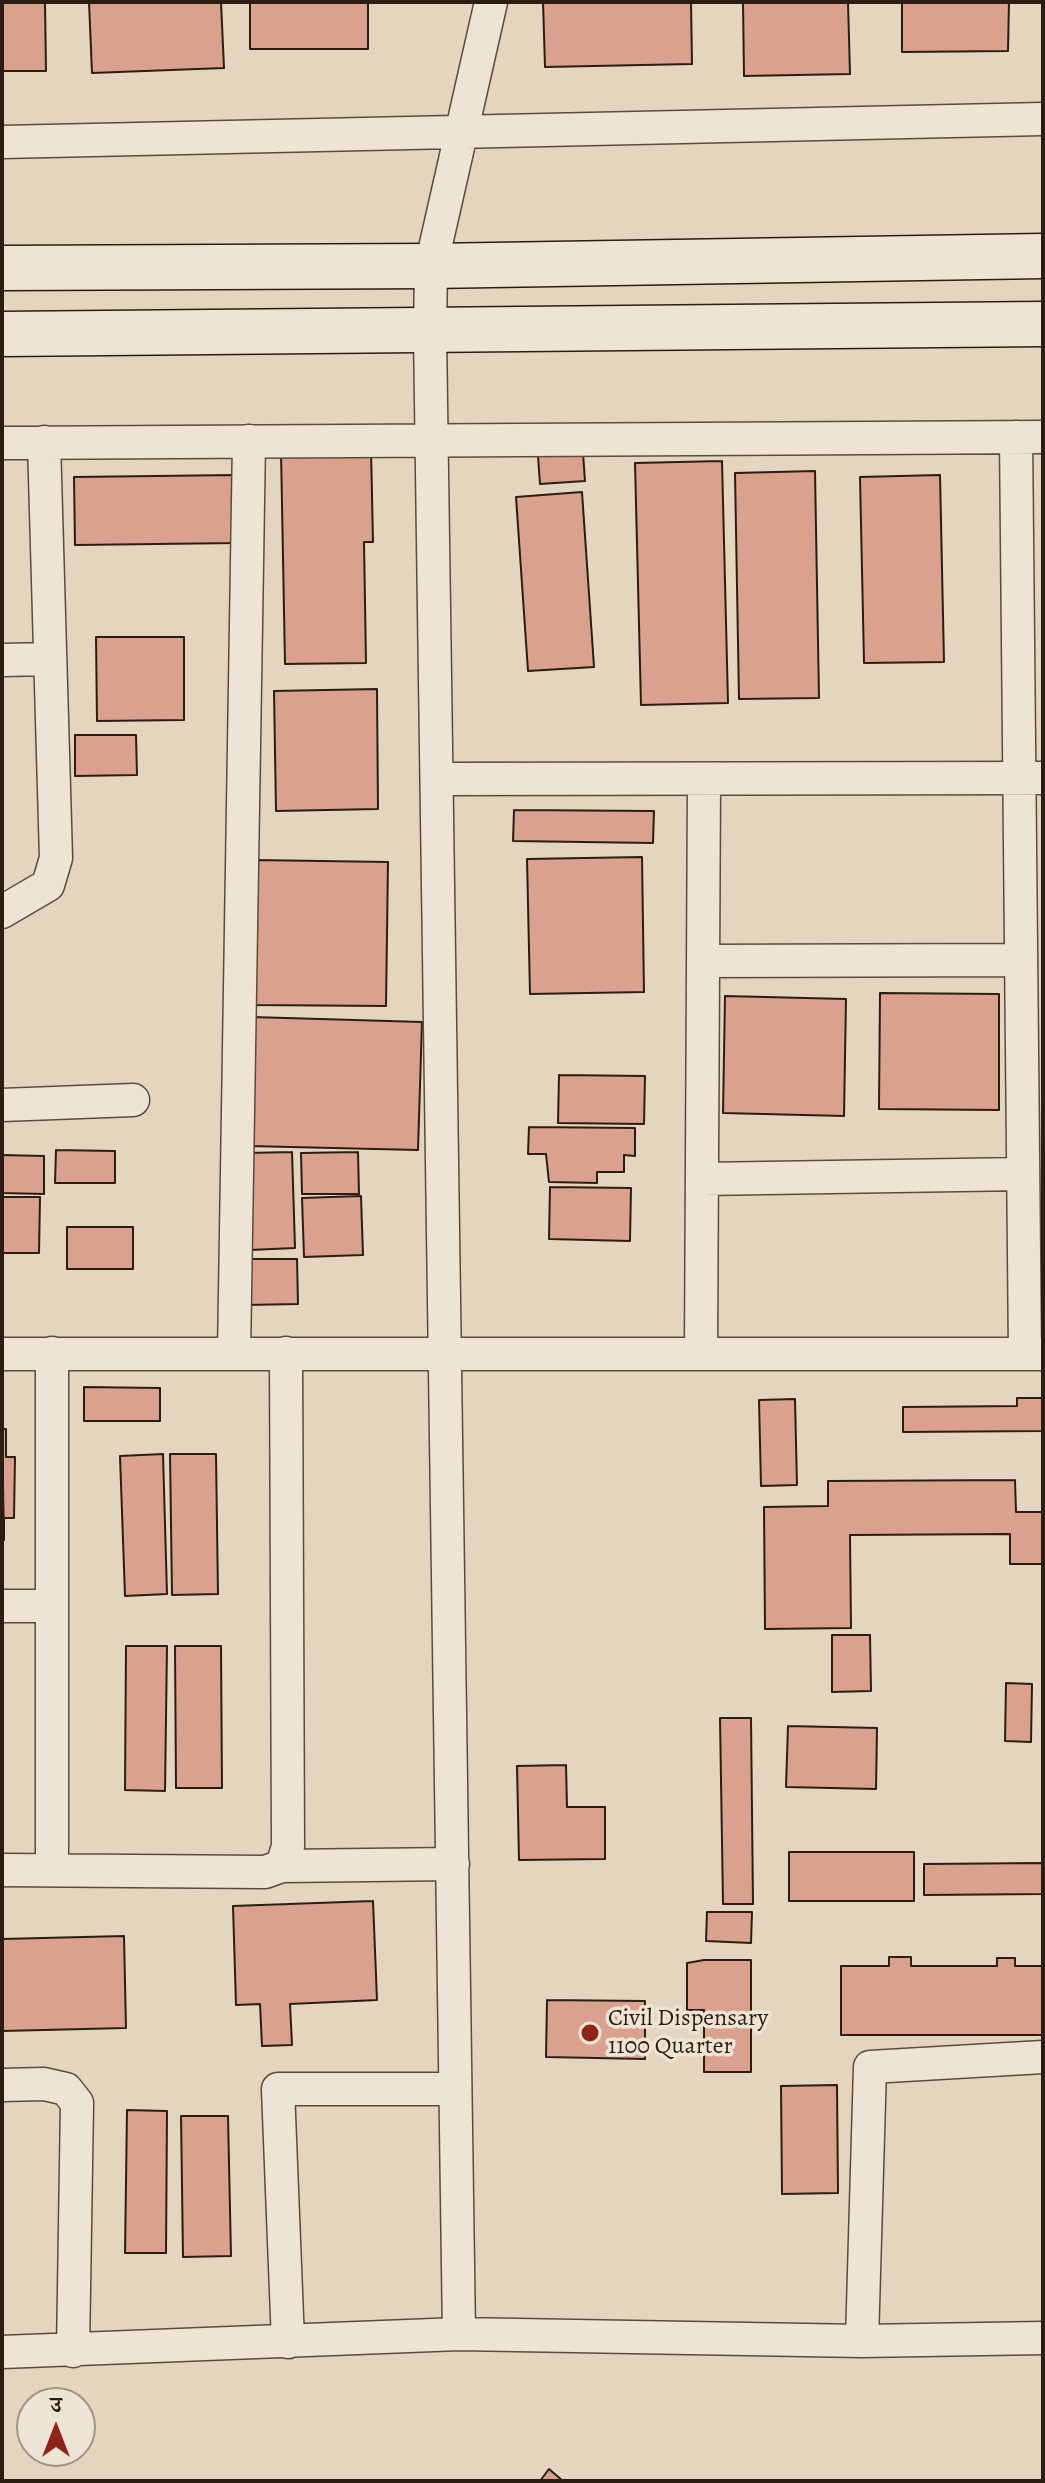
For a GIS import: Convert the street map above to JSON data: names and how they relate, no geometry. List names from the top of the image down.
{
  "places": ["Civil Dispensary 1100 Quarter"],
  "north": "top"
}
